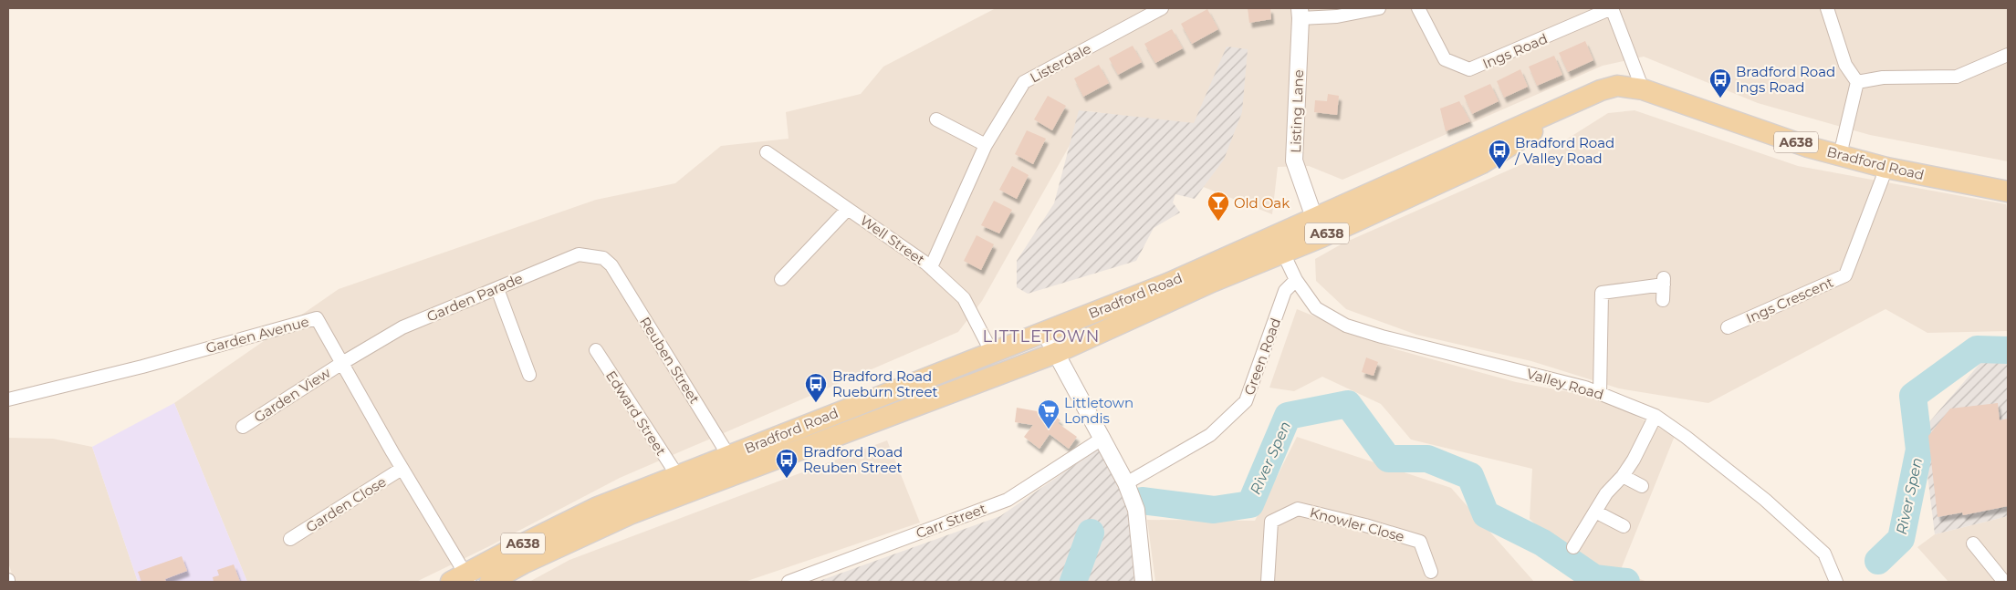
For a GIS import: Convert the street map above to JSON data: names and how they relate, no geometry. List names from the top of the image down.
{
  "streets": {
    "main road": ["A638", "Bradford Road"],
    "street": [
      "Ings Road",
      "Listerdale",
      "Listing Lane",
      "Well Street",
      "Garden Parade",
      "Ings Crescent",
      "Garden Avenue",
      "Green Road",
      "Reuben Street",
      "Valley Road",
      "Garden View",
      "Edward Street",
      "Garden Close",
      "Carr Street",
      "Knowler Close"
    ]
  },
  "crossings": [
    ["Listerdale", "Well Street"],
    ["Listing Lane", "Bradford Road"],
    ["Bradford Road", "Well Street"],
    ["Bradford Road", "Ings Crescent"],
    ["Bradford Road", "Garden Avenue"],
    ["Bradford Road", "Reuben Street"],
    ["Bradford Road", "Valley Road"],
    ["Bradford Road", "Edward Street"],
    ["Garden Parade", "Garden Avenue"],
    ["Garden Parade", "Reuben Street"],
    ["Garden Parade", "Garden View"],
    ["Garden Avenue", "Garden View"],
    ["Garden Avenue", "Garden Close"],
    ["Green Road", "Valley Road"]
  ],
  "districts": ["LITTLETOWN"],
  "water": ["River Spen"],
  "places": {
    "bus stop": [
      "Bradford Road Ings Road",
      "Bradford Road / Valley Road",
      "Bradford Road Rueburn Street",
      "Bradford Road Reuben Street"
    ],
    "bar": ["Old Oak"],
    "supermarket": ["Littletown Londis"]
  }
}
